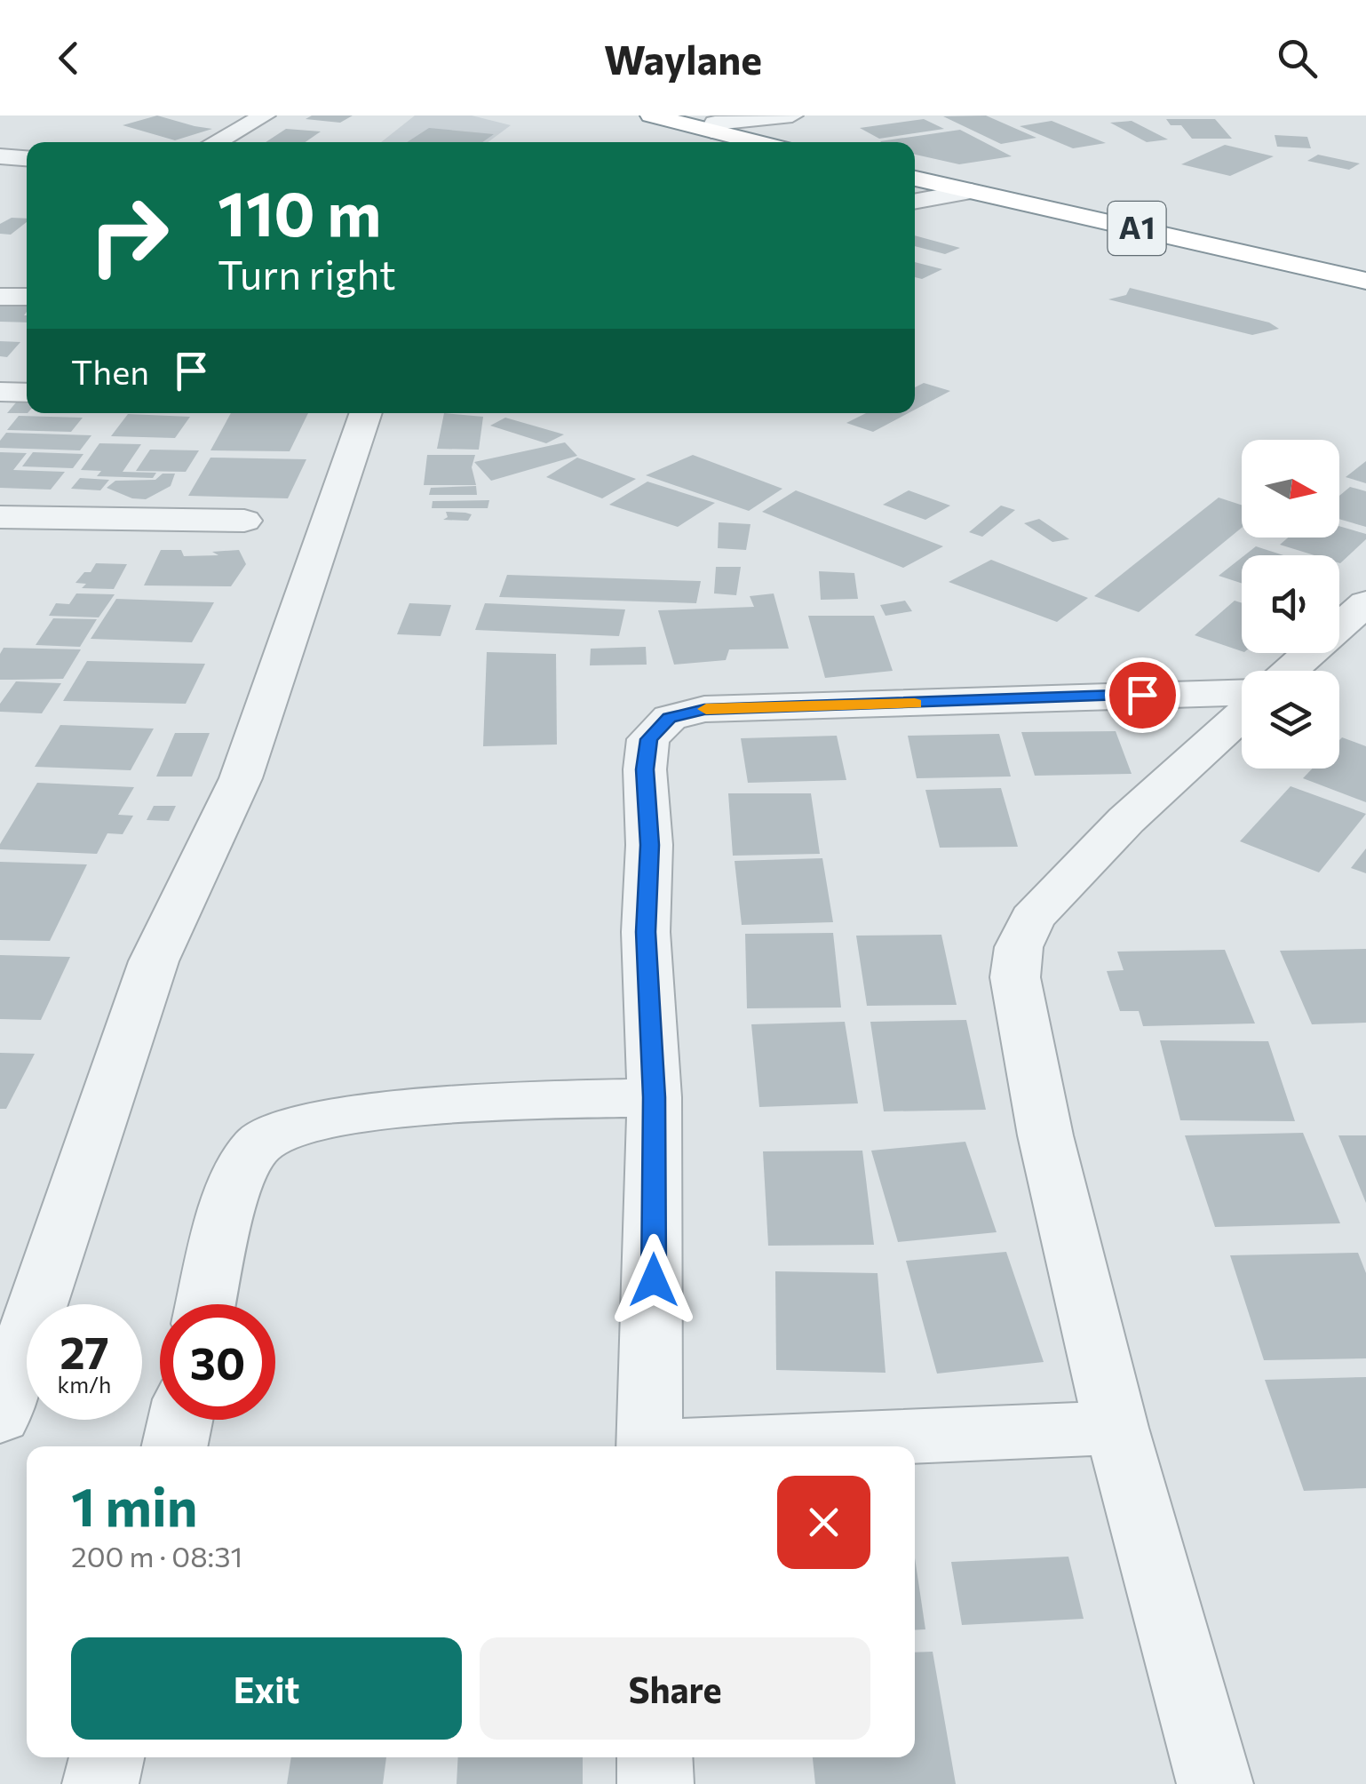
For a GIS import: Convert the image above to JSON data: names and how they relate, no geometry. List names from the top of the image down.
{
  "streets": {
    "highway": ["A1"]
  },
  "north": "right",
  "page": {
    "header": "Waylane",
    "turn": ["110 m", "Turn right"],
    "then": "Then",
    "speed": "27 km/h",
    "limit": "30",
    "heading": ["1 min", "200 m · 08:31"],
    "buttons": ["Exit", "Share"]
  }
}
